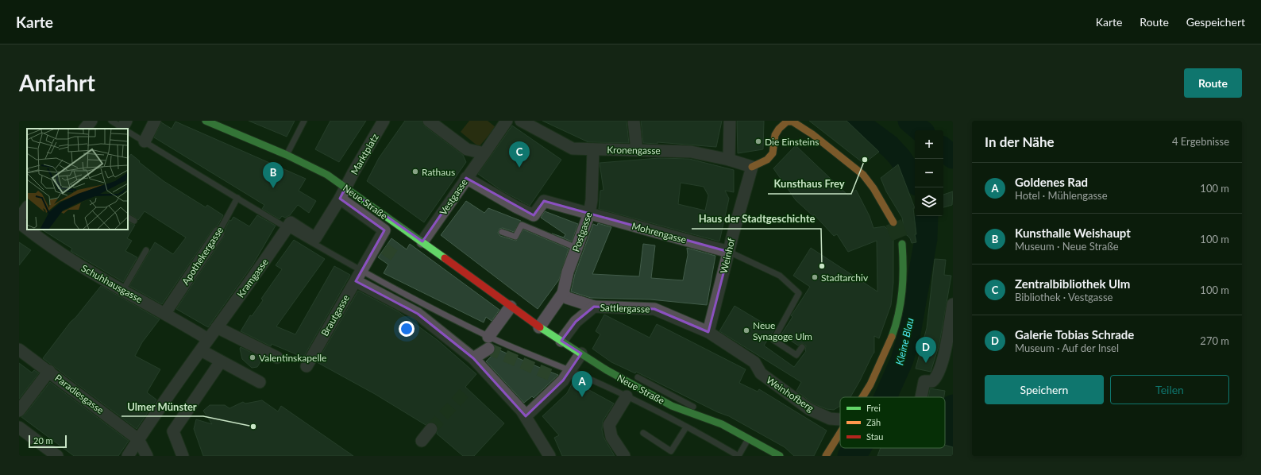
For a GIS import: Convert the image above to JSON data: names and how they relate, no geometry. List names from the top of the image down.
{
  "streets": {
    "street": [
      "Kronengasse",
      "Marktplatz",
      "Vestgasse",
      "Neue Straße",
      "Postgasse",
      "Mohrengasse",
      "Apothekergasse",
      "Weinhof",
      "Kramgasse",
      "Schuhhausgasse",
      "Sattlergasse",
      "Brautgasse",
      "Paradiesgasse",
      "Weinhofberg"
    ]
  },
  "crossings": [
    ["Kronengasse", "Postgasse"],
    ["Kronengasse", "Weinhof"],
    ["Marktplatz", "Neue Straße"],
    ["Marktplatz", "Kramgasse"],
    ["Marktplatz", "Brautgasse"],
    ["Vestgasse", "Neue Straße"],
    ["Vestgasse", "Mohrengasse"],
    ["Neue Straße", "Sattlergasse"],
    ["Postgasse", "Mohrengasse"],
    ["Postgasse", "Sattlergasse"],
    ["Mohrengasse", "Weinhof"],
    ["Apothekergasse", "Schuhhausgasse"],
    ["Weinhof", "Sattlergasse"],
    ["Weinhof", "Weinhofberg"],
    ["Kramgasse", "Schuhhausgasse"],
    ["Kramgasse", "Paradiesgasse"],
    ["Sattlergasse", "Weinhofberg"]
  ],
  "water": ["Kleine Blau"],
  "places": [
    "Die Einsteins",
    "Kunsthaus Frey",
    "Rathaus",
    "Haus der Stadtgeschichte",
    "Stadtarchiv",
    "Neue Synagoge Ulm",
    "Valentinskapelle",
    "Ulmer Münster"
  ],
  "legend": ["Frei", "Zäh", "Stau"],
  "scale_bar": "20 m",
  "page": {
    "header": "Karte",
    "nav": ["Karte", "Route", "Gespeichert"],
    "buttons": [
      "Route",
      ["Speichern", "Teilen"]
    ],
    "title": "Anfahrt",
    "heading": ["In der Nähe", "4 Ergebnisse"],
    "map_buttons": ["+", "−"],
    "pins": [
      "C",
      "B",
      "D",
      "A"
    ],
    "list": [
      {
        "mark": "A",
        "name": "Goldenes Rad",
        "note": "Hotel · Mühlengasse",
        "value": "100 m"
      },
      {
        "mark": "B",
        "name": "Kunsthalle Weishaupt",
        "note": "Museum · Neue Straße",
        "value": "100 m"
      },
      {
        "mark": "C",
        "name": "Zentralbibliothek Ulm",
        "note": "Bibliothek · Vestgasse",
        "value": "100 m"
      },
      {
        "mark": "D",
        "name": "Galerie Tobias Schrade",
        "note": "Museum · Auf der Insel",
        "value": "270 m"
      }
    ],
    "scale": "20 m"
  }
}
